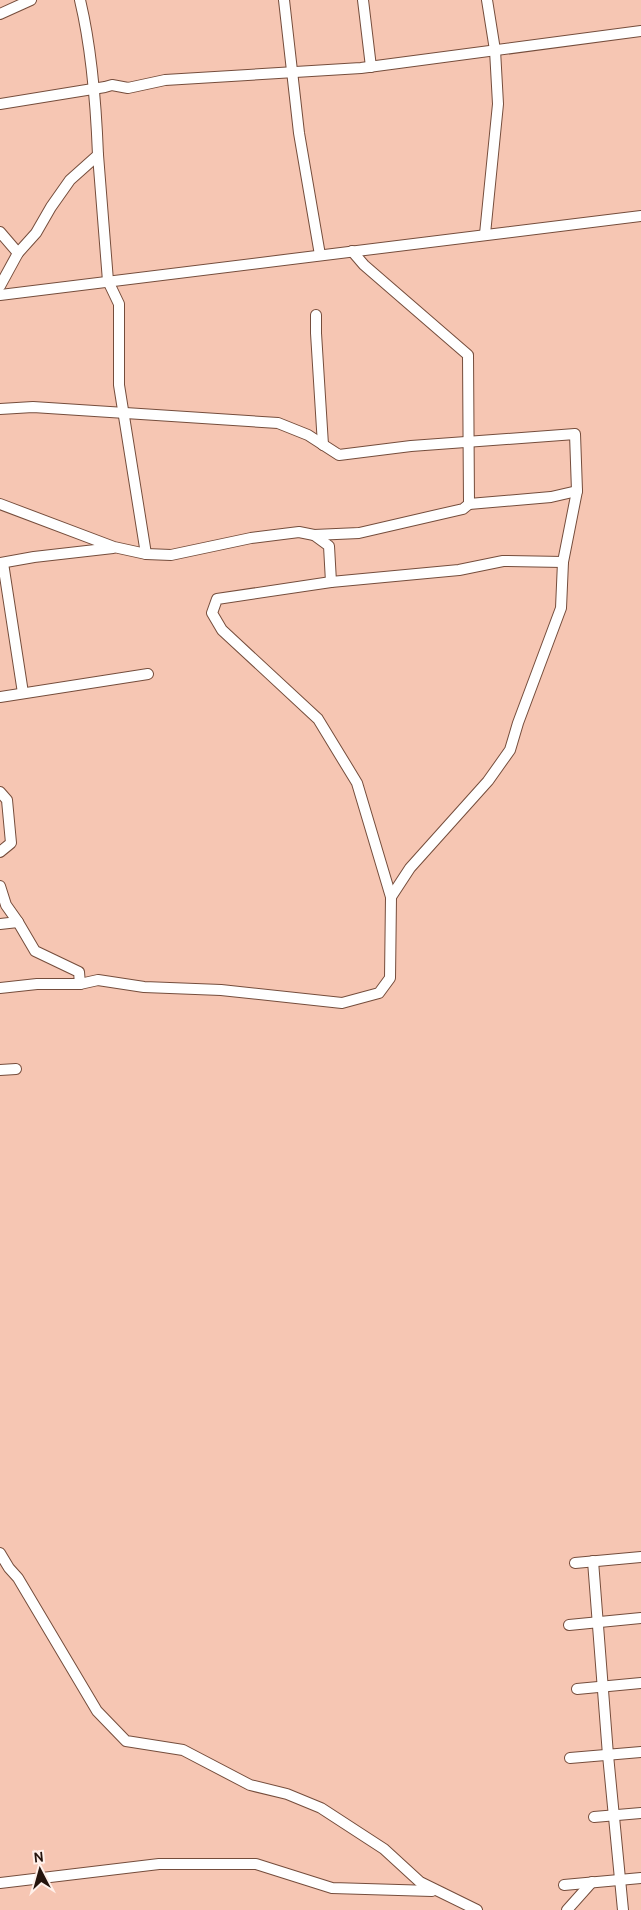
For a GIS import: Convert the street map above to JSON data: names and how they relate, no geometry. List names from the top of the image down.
{
  "north": "top"
}
